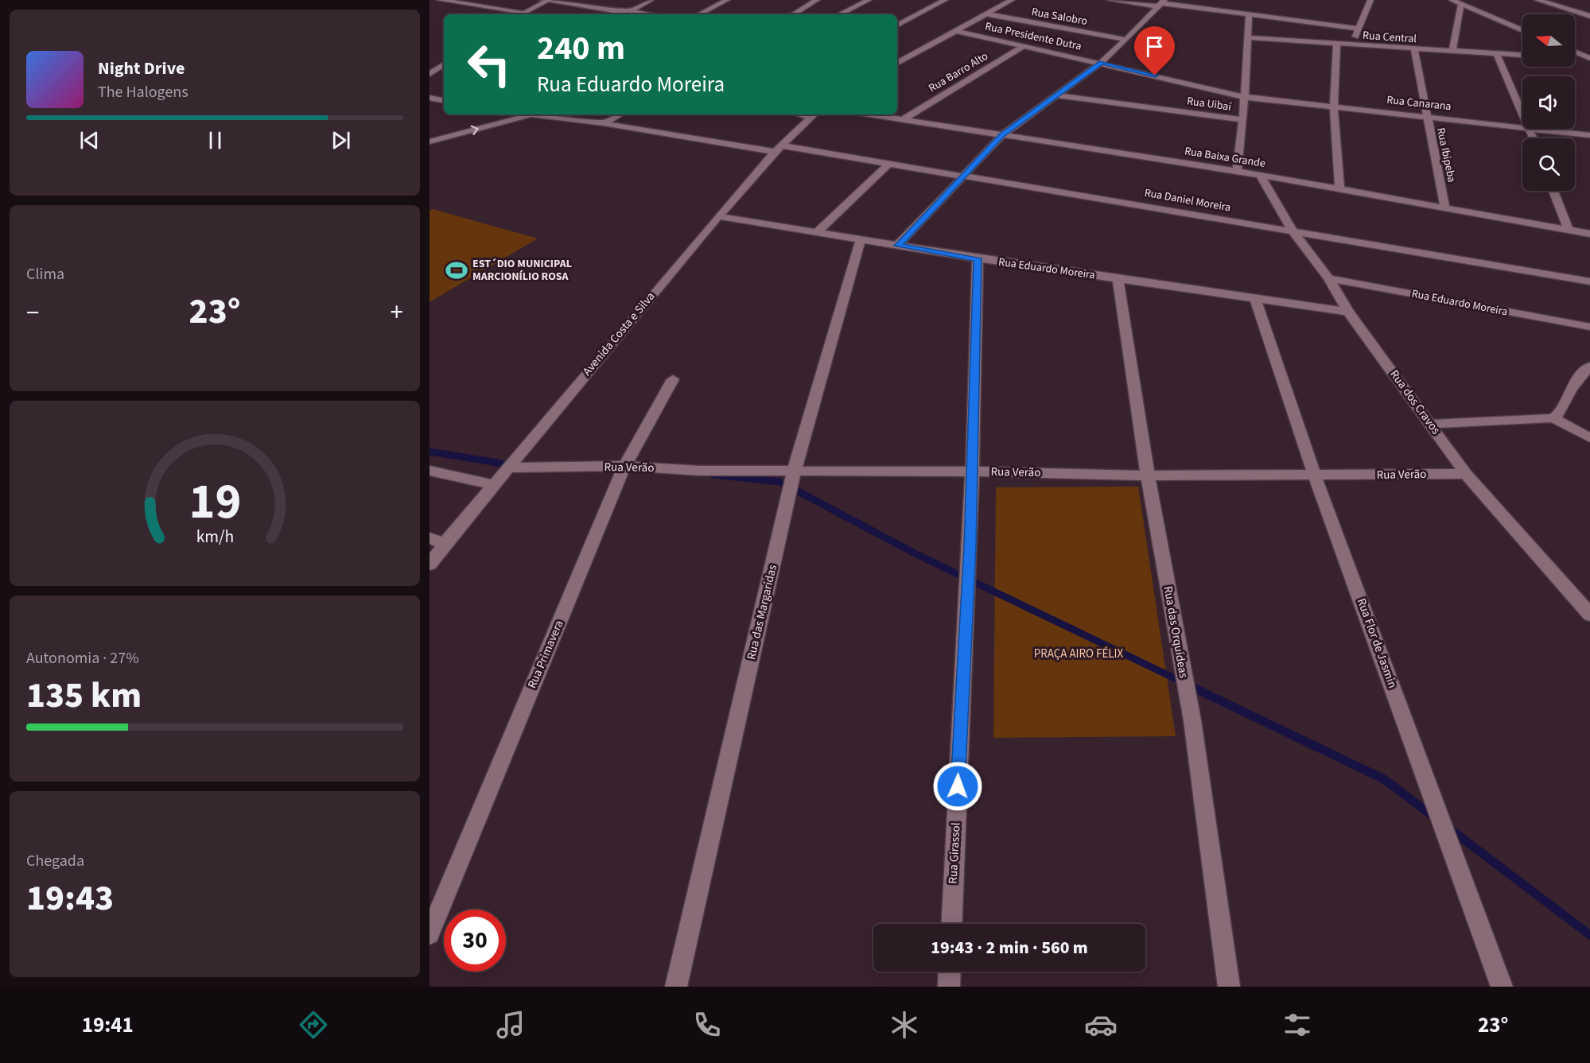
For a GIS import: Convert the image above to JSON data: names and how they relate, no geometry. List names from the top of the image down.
{
  "streets": {
    "street": [
      "Rua Salobro",
      "Rua Presidente Dutra",
      "Rua Central",
      "Rua Barro Alto",
      "Rua Canarana",
      "Rua Uibaí",
      "Rua Ibipeba",
      "Rua Baixa Grande",
      "Rua Daniel Moreira",
      "Rua Eduardo Moreira",
      "Avenida Costa e Silva",
      "Rua dos Cravos",
      "Rua Verão",
      "Rua das Margaridas",
      "Rua das Orquídeas",
      "Rua Flor de Jasmin",
      "Rua Primavera",
      "Rua Girassol"
    ]
  },
  "crossings": [
    ["Rua Presidente Dutra", "Rua Barro Alto"],
    ["Rua Presidente Dutra", "Rua Canarana"],
    ["Rua Central", "Rua Ibipeba"],
    ["Rua Barro Alto", "Rua Baixa Grande"],
    ["Rua Canarana", "Rua Ibipeba"],
    ["Rua Ibipeba", "Rua Baixa Grande"],
    ["Rua Baixa Grande", "Rua dos Cravos"],
    ["Rua Daniel Moreira", "Avenida Costa e Silva"],
    ["Rua Daniel Moreira", "Rua dos Cravos"],
    ["Rua Eduardo Moreira", "Avenida Costa e Silva"],
    ["Rua Eduardo Moreira", "Rua dos Cravos"],
    ["Rua Eduardo Moreira", "Rua das Margaridas"],
    ["Rua Eduardo Moreira", "Rua das Orquídeas"],
    ["Rua Eduardo Moreira", "Rua Flor de Jasmin"],
    ["Rua Eduardo Moreira", "Rua Girassol"],
    ["Avenida Costa e Silva", "Rua Verão"],
    ["Rua dos Cravos", "Rua Verão"],
    ["Rua Verão", "Rua das Margaridas"],
    ["Rua Verão", "Rua das Orquídeas"],
    ["Rua Verão", "Rua Flor de Jasmin"],
    ["Rua Verão", "Rua Primavera"],
    ["Rua Verão", "Rua Girassol"]
  ],
  "parks": ["PRAÇA AIRO FÉLIX"],
  "places": {
    "sports": ["EST´DIO MUNICIPAL MARCIONÍLIO ROSA"]
  },
  "north": "left",
  "page": {
    "turn": ["240 m", "Rua Eduardo Moreira"],
    "song": ["Night Drive", "The Halogens"],
    "tile": [
      "Clima",
      ["Autonomia · 27%", "135 km"],
      ["Chegada", "19:43"]
    ],
    "heat": ["−", "23°", "+"],
    "limit": "30",
    "trip": "19:43 · 2 min · 560 m",
    "tabs": ["19:41", "23°"],
    "gauge": ["19", "km/h"]
  }
}
